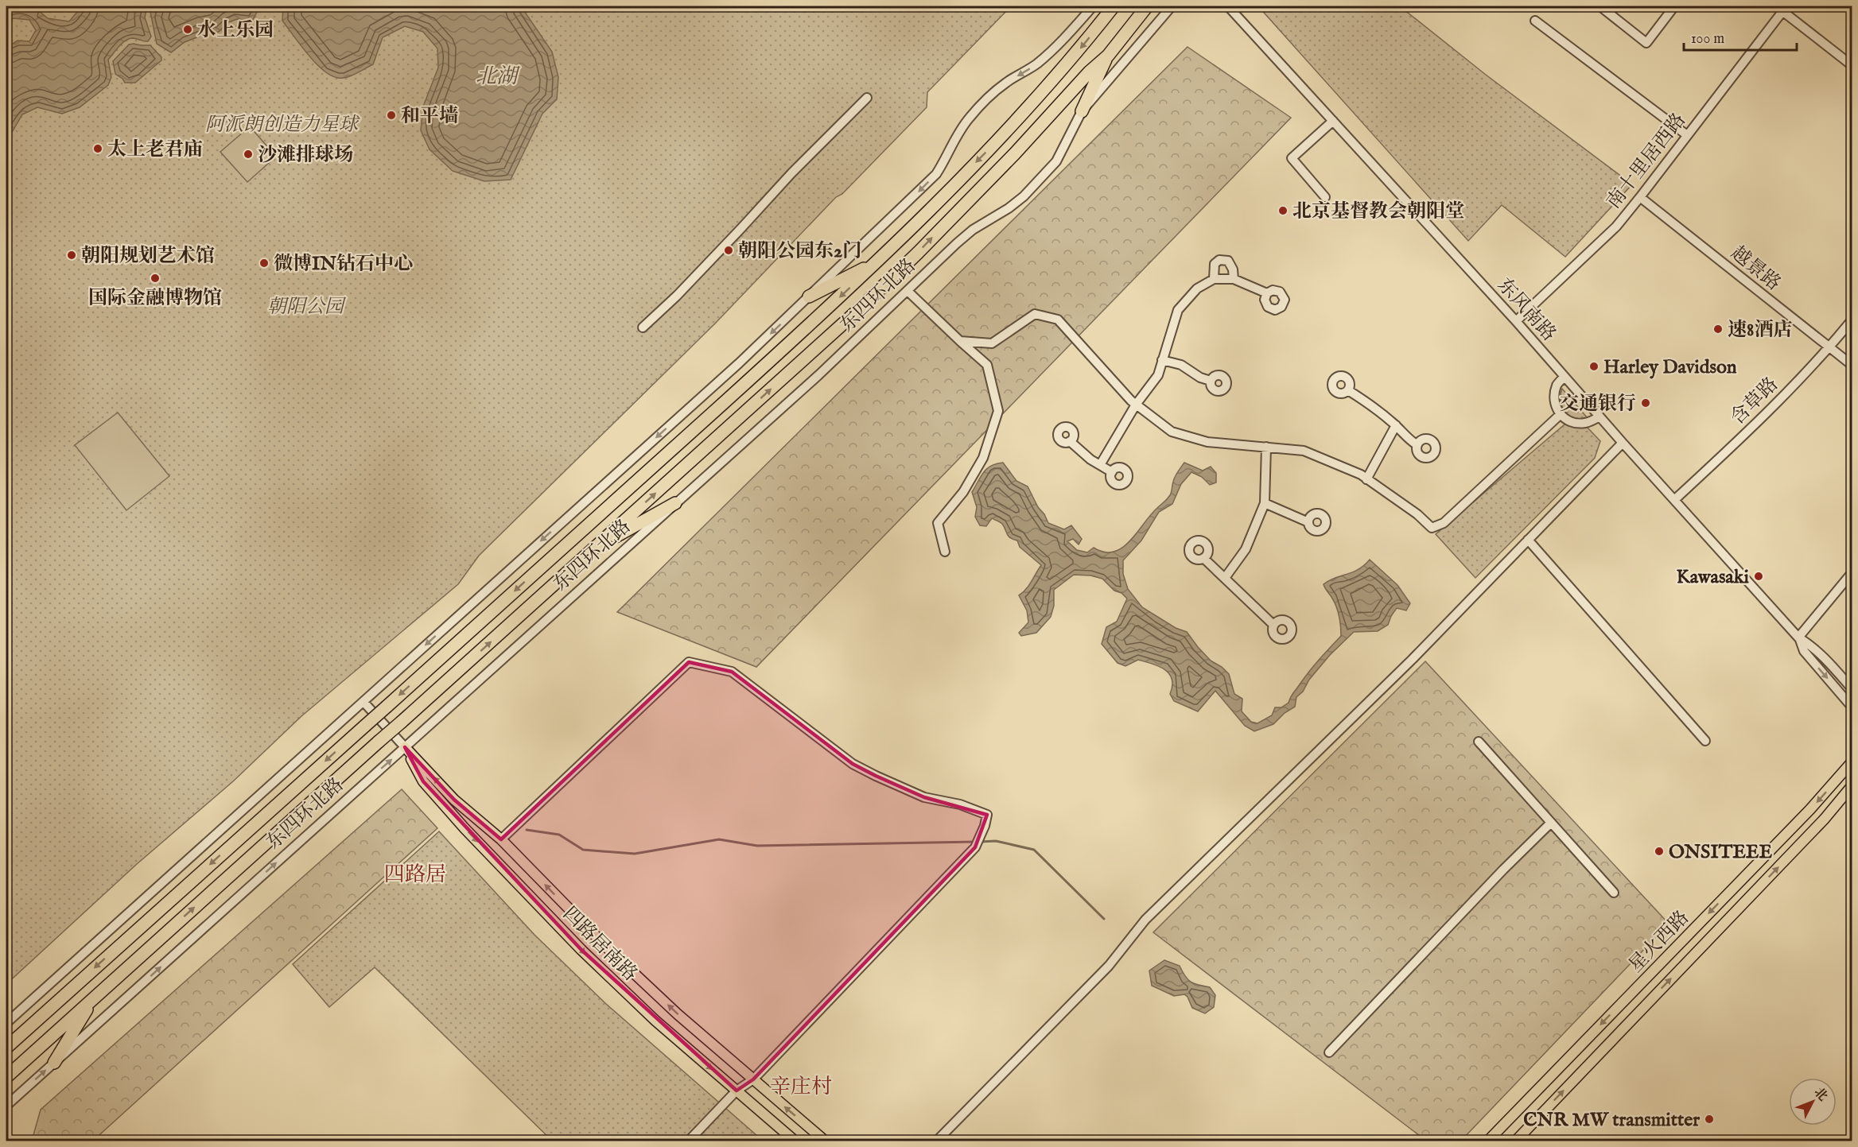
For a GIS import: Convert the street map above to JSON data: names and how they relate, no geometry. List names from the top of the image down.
{
  "streets": {
    "highway": ["东四环北路"],
    "main road": ["星火西路", "四路居南路"],
    "street": [
      "南十里居西路",
      "越景路",
      "东风南路",
      "含草路"
    ]
  },
  "crossings": [
    ["南十里居西路", "越景路"],
    ["南十里居西路", "东风南路"],
    ["越景路", "含草路"],
    ["东四环北路", "四路居南路"],
    ["东风南路", "含草路"]
  ],
  "districts": ["四路居", "辛庄村"],
  "water": ["北湖"],
  "parks": ["阿派朗创造力星球", "朝阳公园"],
  "places": [
    "水上乐园",
    "和平墙",
    "太上老君庙",
    "沙滩排球场",
    "北京基督教会朝阳堂",
    "朝阳公园东2门",
    "朝阳规划艺术馆",
    "微博IN钻石中心",
    "国际金融博物馆",
    "速8酒店",
    "Harley Davidson",
    "交通银行",
    "Kawasaki",
    "ONSITEEE",
    "CNR MW transmitter"
  ],
  "scale_bar": "100 m",
  "north": "top right"
}
